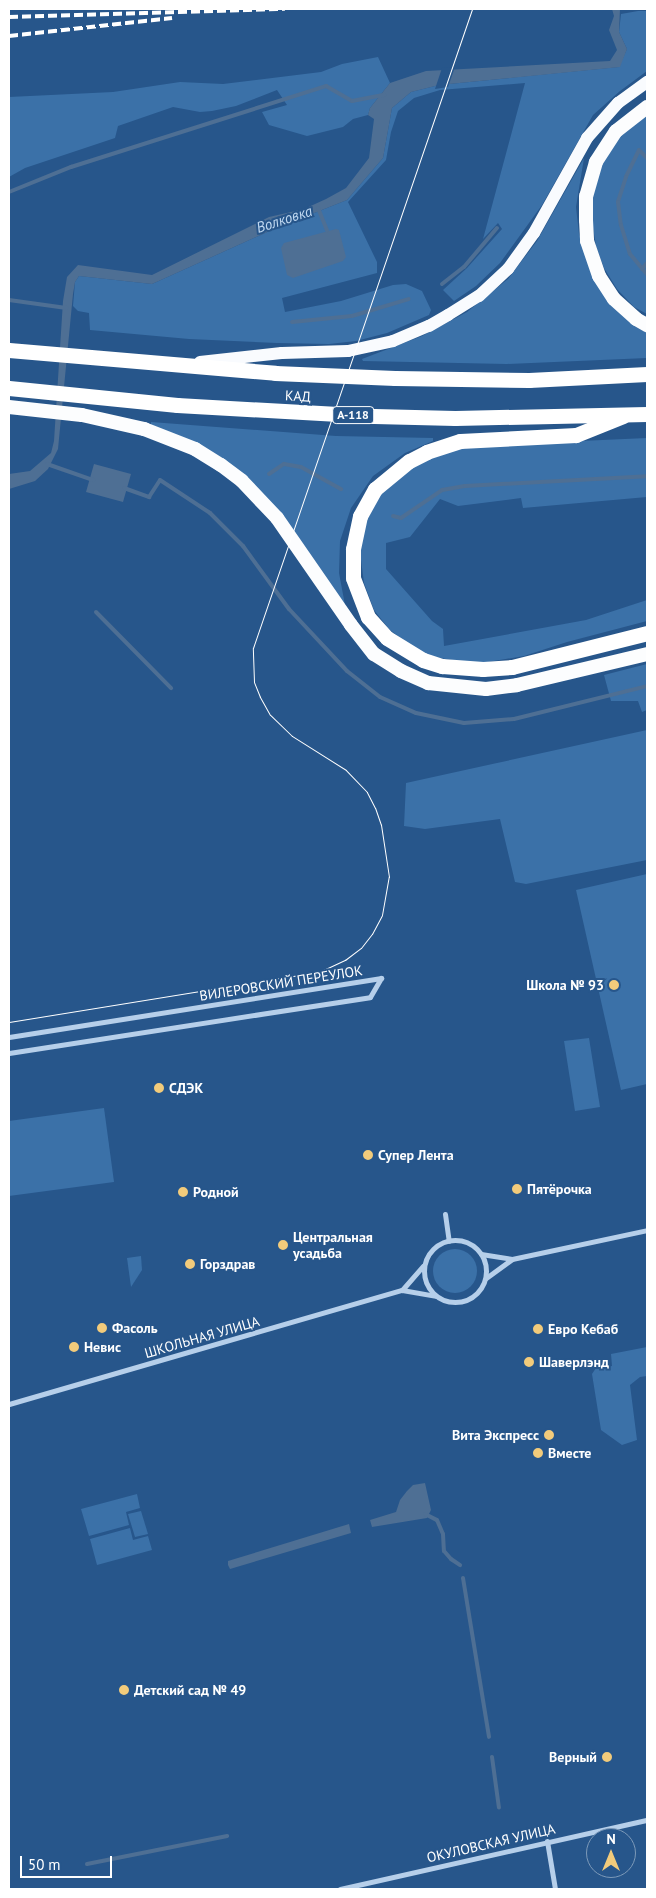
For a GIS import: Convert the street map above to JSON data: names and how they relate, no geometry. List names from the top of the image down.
{
  "streets": {
    "highway": ["КАД", "А-118"],
    "street": ["ВИЛЕРОВСКИЙ ПЕРЕУЛОК", "ШКОЛЬНАЯ УЛИЦА", "ОКУЛОВСКАЯ УЛИЦА"]
  },
  "water": ["Волковка"],
  "places": [
    "Школа № 93",
    "СДЭК",
    "Супер Лента",
    "Пятёрочка",
    "Родной",
    "Центральная усадьба",
    "Горздрав",
    "Фасоль",
    "Евро Кебаб",
    "Невис",
    "Шаверлэнд",
    "Вита Экспресс",
    "Вместе",
    "Детский сад № 49",
    "Верный"
  ],
  "scale_bar": "50 m",
  "north": "top"
}
